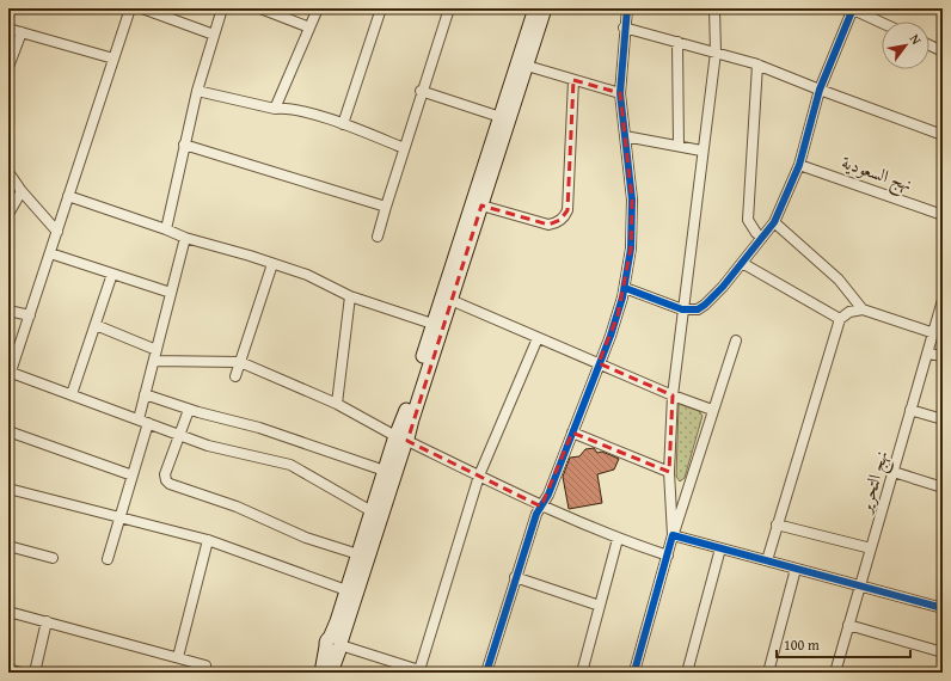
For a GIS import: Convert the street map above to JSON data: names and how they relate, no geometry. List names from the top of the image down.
{
  "streets": {
    "street": ["نهج السعودية", "نهج التحرير"]
  },
  "scale_bar": "100 m",
  "north": "top right"
}
